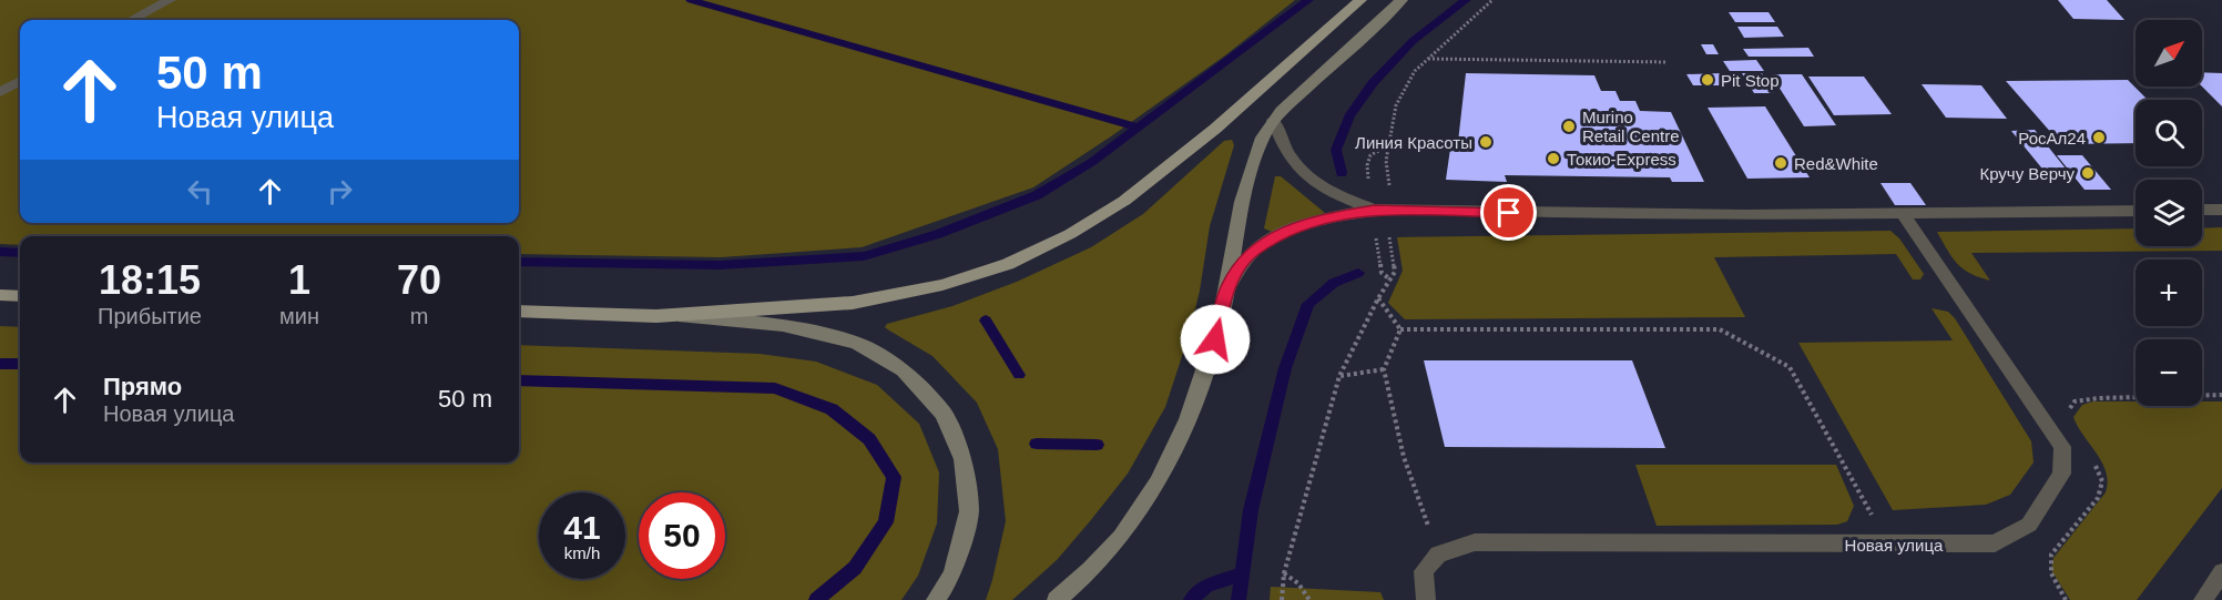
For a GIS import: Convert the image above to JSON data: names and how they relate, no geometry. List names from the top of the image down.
{
  "streets": {
    "street": ["Новая улица"]
  },
  "places": [
    "Pit Stop",
    "Murino Retail Centre",
    "РосАл24",
    "Линия Красоты",
    "Токио-Express",
    "Red&White",
    "Кручу Верчу"
  ],
  "north": "top right",
  "page": {
    "map_buttons": ["+", "−"],
    "turn": ["50 m", "Новая улица"],
    "eta": [
      "18:15",
      "Прибытие",
      "1",
      "мин",
      "70",
      "m"
    ],
    "list": [
      {
        "name": "Прямо",
        "note": "Новая улица",
        "value": "50 m"
      }
    ],
    "speed": "41 km/h",
    "limit": "50"
  }
}
